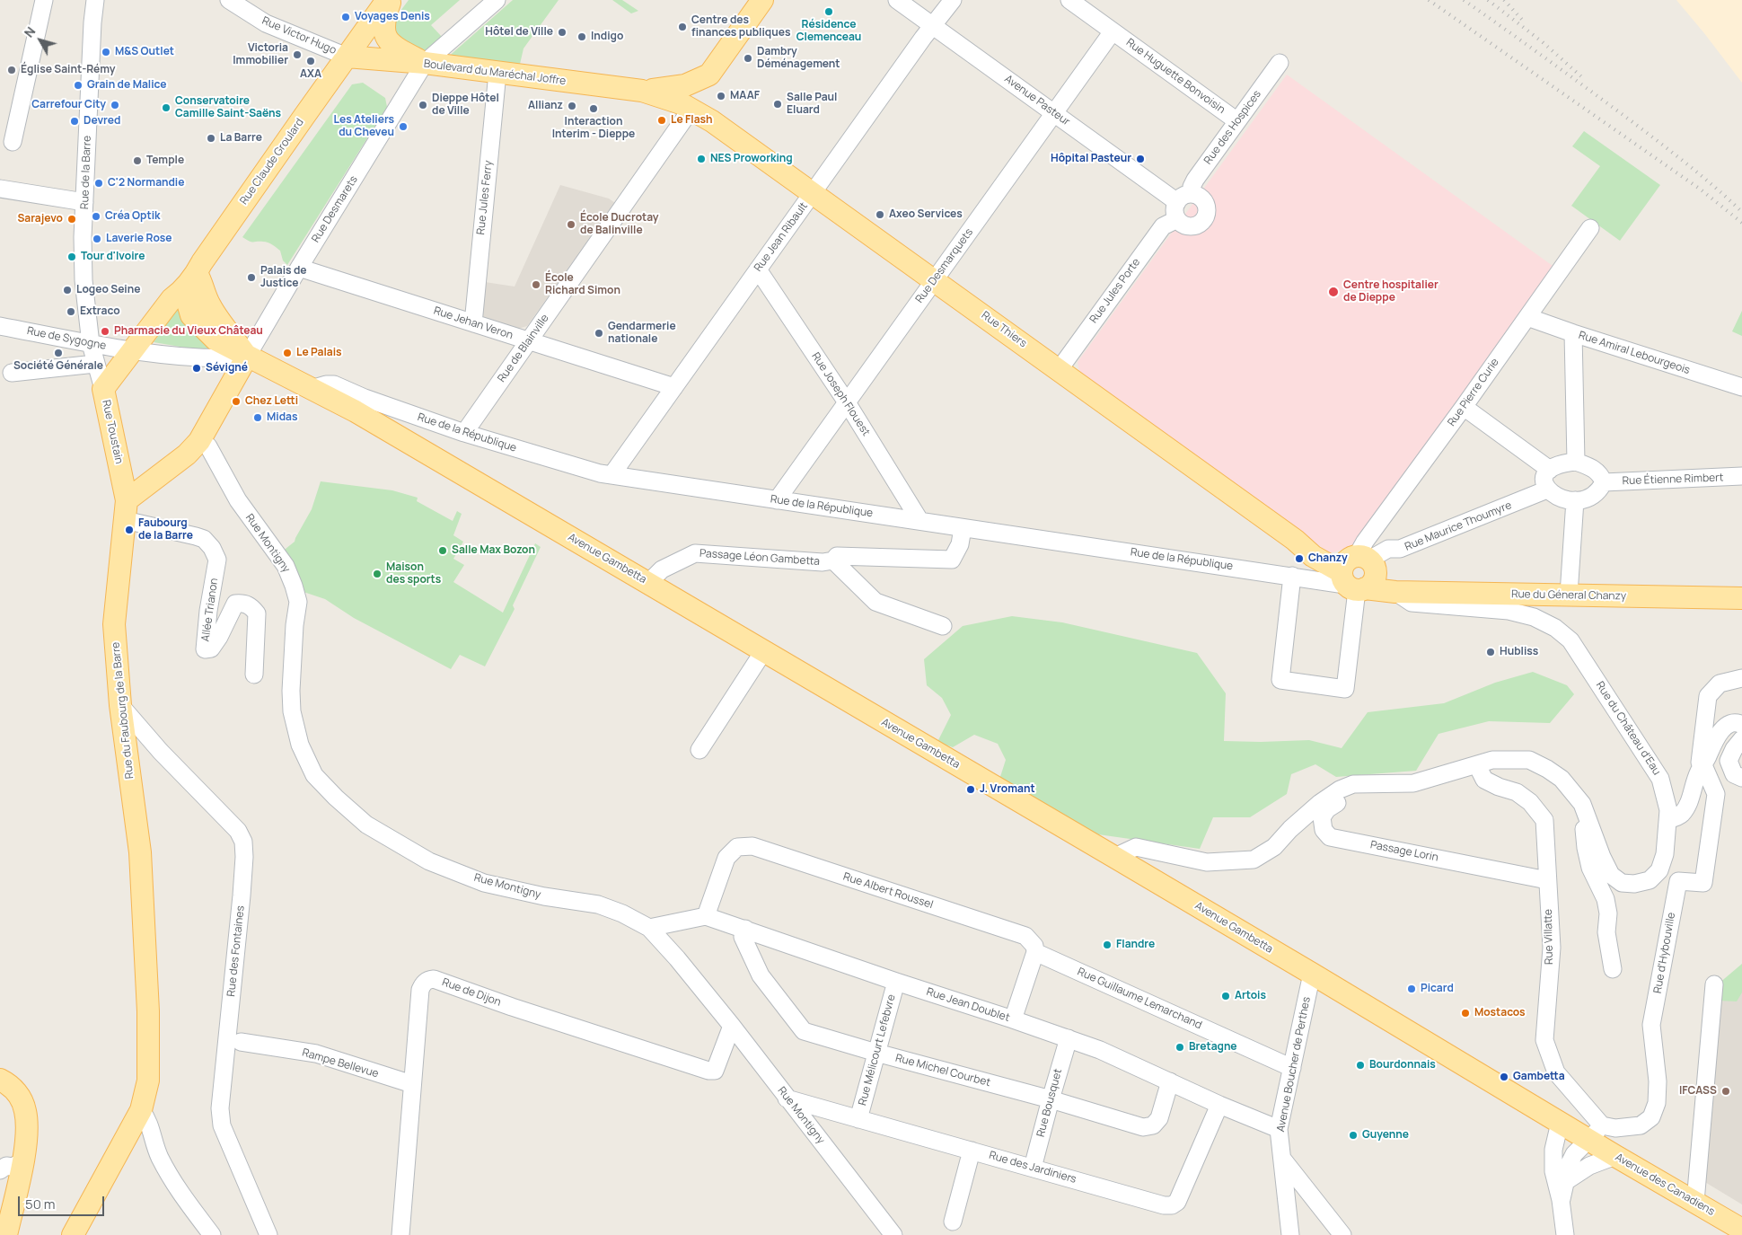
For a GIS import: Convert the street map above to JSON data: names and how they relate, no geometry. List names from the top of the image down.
{
  "streets": {
    "main road": [
      "Boulevard du Maréchal Joffre",
      "Rue Claude Groulard",
      "Rue Thiers",
      "Rue Toustain",
      "Avenue Gambetta",
      "Rue du Géneral Chanzy",
      "Rue du Faubourg de la Barre",
      "Avenue des Canadiens"
    ],
    "street": [
      "Rue Victor Hugo",
      "Rue Huguette Bonvoisin",
      "Avenue Pasteur",
      "Rue des Hospices",
      "Rue de la Barre",
      "Rue Jules Ferry",
      "Rue Desmarets",
      "Rue Jean Ribault",
      "Rue Desmarquets",
      "Rue Jules Porte",
      "Rue Jehan Veron",
      "Rue de Sygogne",
      "Rue de Blainville",
      "Rue Amiral Lebourgeois",
      "Rue Pierre Curie",
      "Rue Joseph Flouest",
      "Rue de la République",
      "Rue Étienne Rimbert",
      "Rue Maurice Thoumyre",
      "Rue Montigny",
      "Passage Léon Gambetta",
      "Allée Trianon",
      "Rue du Château d'Eau",
      "Passage Lorin",
      "Rue Albert Roussel",
      "Rue Villatte",
      "Rue des Fontaines",
      "Rue d'Hybouville",
      "Rue de Dijon",
      "Rue Guillaume Lemarchand",
      "Rue Jean Doublet",
      "Rue Mélicourt Lefebvre",
      "Rampe Bellevue",
      "Avenue Boucher de Perthes",
      "Rue Michel Courbet",
      "Rue Bousquet",
      "Rue des Jardiniers"
    ]
  },
  "crossings": [
    ["Rue Victor Hugo", "Boulevard du Maréchal Joffre"],
    ["Rue Victor Hugo", "Rue Claude Groulard"],
    ["Boulevard du Maréchal Joffre", "Rue Claude Groulard"],
    ["Boulevard du Maréchal Joffre", "Rue Jules Ferry"],
    ["Boulevard du Maréchal Joffre", "Rue Desmarets"],
    ["Boulevard du Maréchal Joffre", "Rue Thiers"],
    ["Boulevard du Maréchal Joffre", "Rue de Blainville"],
    ["Rue Huguette Bonvoisin", "Rue des Hospices"],
    ["Rue Huguette Bonvoisin", "Rue Desmarquets"],
    ["Avenue Pasteur", "Rue des Hospices"],
    ["Avenue Pasteur", "Rue Jean Ribault"],
    ["Avenue Pasteur", "Rue Desmarquets"],
    ["Avenue Pasteur", "Rue Jules Porte"],
    ["Rue des Hospices", "Rue Jules Porte"],
    ["Rue Claude Groulard", "Rue de Sygogne"],
    ["Rue Claude Groulard", "Rue Toustain"],
    ["Rue Claude Groulard", "Avenue Gambetta"],
    ["Rue de la Barre", "Rue de Sygogne"],
    ["Rue de la Barre", "Rue Toustain"],
    ["Rue Jules Ferry", "Rue Jehan Veron"],
    ["Rue Desmarets", "Rue Jehan Veron"],
    ["Rue Desmarets", "Rue de Sygogne"],
    ["Rue Desmarets", "Avenue Gambetta"],
    ["Rue Jean Ribault", "Rue Jehan Veron"],
    ["Rue Jean Ribault", "Rue Thiers"],
    ["Rue Jean Ribault", "Rue Joseph Flouest"],
    ["Rue Jean Ribault", "Rue de la République"],
    ["Rue Desmarquets", "Rue Thiers"],
    ["Rue Desmarquets", "Rue Joseph Flouest"],
    ["Rue Desmarquets", "Rue de la République"],
    ["Rue Jules Porte", "Rue Thiers"],
    ["Rue Jehan Veron", "Rue de Blainville"],
    ["Rue Thiers", "Rue de Blainville"],
    ["Rue Thiers", "Rue Pierre Curie"],
    ["Rue Thiers", "Rue de la République"],
    ["Rue Thiers", "Rue Maurice Thoumyre"],
    ["Rue de Sygogne", "Avenue Gambetta"],
    ["Rue de Blainville", "Rue de la République"],
    ["Rue Amiral Lebourgeois", "Rue Pierre Curie"],
    ["Rue Pierre Curie", "Rue de la République"],
    ["Rue Pierre Curie", "Rue Maurice Thoumyre"],
    ["Rue Joseph Flouest", "Rue de la République"],
    ["Rue Toustain", "Allée Trianon"],
    ["Rue Toustain", "Rue du Faubourg de la Barre"],
    ["Rue de la République", "Rue Maurice Thoumyre"],
    ["Rue de la République", "Passage Léon Gambetta"],
    ["Rue de la République", "Avenue Gambetta"],
    ["Rue Étienne Rimbert", "Rue Maurice Thoumyre"],
    ["Rue Montigny", "Rue de Dijon"],
    ["Rue Montigny", "Rue Jean Doublet"],
    ["Rue Montigny", "Rue des Jardiniers"],
    ["Passage Léon Gambetta", "Avenue Gambetta"],
    ["Avenue Gambetta", "Rue du Château d'Eau"],
    ["Avenue Gambetta", "Rue Villatte"],
    ["Avenue Gambetta", "Rue d'Hybouville"],
    ["Avenue Gambetta", "Avenue Boucher de Perthes"],
    ["Avenue Gambetta", "Avenue des Canadiens"],
    ["Rue du Géneral Chanzy", "Rue du Château d'Eau"],
    ["Allée Trianon", "Rue du Faubourg de la Barre"],
    ["Rue du Faubourg de la Barre", "Rue des Fontaines"],
    ["Rue du Château d'Eau", "Passage Lorin"],
    ["Rue du Château d'Eau", "Rue Villatte"],
    ["Passage Lorin", "Rue Villatte"],
    ["Rue Albert Roussel", "Rue Guillaume Lemarchand"],
    ["Rue Albert Roussel", "Rue Jean Doublet"],
    ["Rue Villatte", "Rue d'Hybouville"],
    ["Rue Villatte", "Avenue des Canadiens"],
    ["Rue d'Hybouville", "Avenue des Canadiens"],
    ["Rue de Dijon", "Rampe Bellevue"],
    ["Rue Guillaume Lemarchand", "Avenue Boucher de Perthes"],
    ["Rue Jean Doublet", "Rue Mélicourt Lefebvre"],
    ["Rue Jean Doublet", "Avenue Boucher de Perthes"],
    ["Rue Jean Doublet", "Rue Michel Courbet"],
    ["Rue Jean Doublet", "Rue Bousquet"],
    ["Rue Jean Doublet", "Rue des Jardiniers"],
    ["Rue Mélicourt Lefebvre", "Rue Michel Courbet"],
    ["Rue Mélicourt Lefebvre", "Rue des Jardiniers"],
    ["Rue Michel Courbet", "Rue Bousquet"],
    ["Rue Bousquet", "Rue des Jardiniers"]
  ],
  "places": [
    "Résidence Clemenceau",
    "Voyages Denis",
    "Centre des finances publiques",
    "Hôtel de Ville",
    "Indigo",
    "M&S Outlet",
    "Victoria Immobilier",
    "Dambry Déménagement",
    "AXA",
    "Église Saint-Rémy",
    "Grain de Malice",
    "MAAF",
    "Salle Paul Eluard",
    "Carrefour City",
    "Dieppe Hôtel de Ville",
    "Allianz",
    "Conservatoire Camille Saint-Saëns",
    "Interaction Interim - Dieppe",
    "Le Flash",
    "Devred",
    "Les Ateliers du Cheveu",
    "La Barre",
    "NES Proworking",
    "Hôpital Pasteur",
    "Temple",
    "C'2 Normandie",
    "Axeo Services",
    "Créa Optik",
    "Sarajevo",
    "École Ducrotay de Balinville",
    "Laverie Rose",
    "Tour d'Ivoire",
    "Palais de Justice",
    "École Richard Simon",
    "Logeo Seine",
    "Centre hospitalier de Dieppe",
    "Extraco",
    "Pharmacie du Vieux Château",
    "Gendarmerie nationale",
    "Société Générale",
    "Le Palais",
    "Sévigné",
    "Chez Letti",
    "Midas",
    "Faubourg de la Barre",
    "Salle Max Bozon",
    "Chanzy",
    "Maison des sports",
    "Hubliss",
    "J. Vromant",
    "Flandre",
    "Picard",
    "Artois",
    "Mostacos",
    "Bretagne",
    "Bourdonnais",
    "Gambetta",
    "IFCASS",
    "Guyenne"
  ],
  "scale_bar": "50 m",
  "north": "top left"
}
